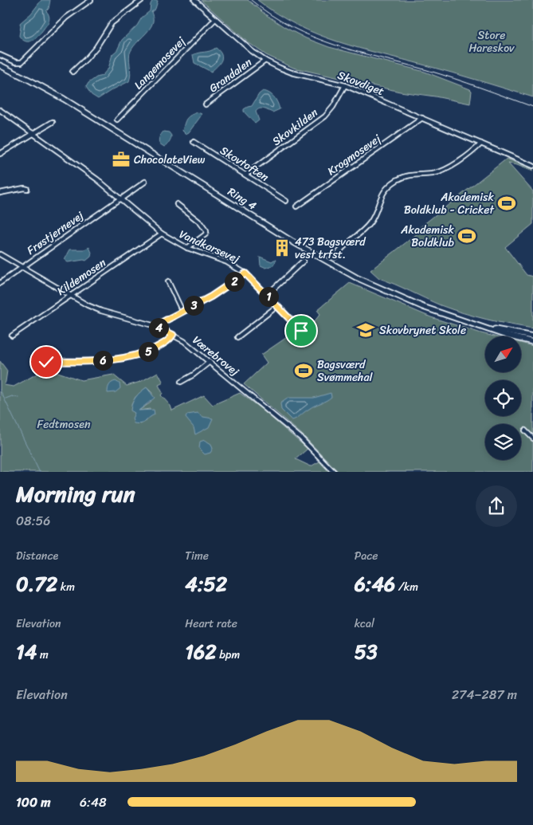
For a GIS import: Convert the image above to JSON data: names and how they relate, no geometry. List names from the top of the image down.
{
  "streets": {
    "main road": ["Ring 4"],
    "street": [
      "Langemosevej",
      "Grandalen",
      "Skovdiget",
      "Skovkilden",
      "Krogmosevej",
      "Skovtoften",
      "Frøstjernevej",
      "Vandkarsevej",
      "Kildemosen",
      "Værebrovej"
    ]
  },
  "crossings": [
    ["Langemosevej", "Skovdiget"],
    ["Grandalen", "Skovdiget"],
    ["Skovdiget", "Skovkilden"],
    ["Skovdiget", "Krogmosevej"],
    ["Skovkilden", "Skovtoften"],
    ["Frøstjernevej", "Vandkarsevej"],
    ["Frøstjernevej", "Værebrovej"],
    ["Vandkarsevej", "Kildemosen"],
    ["Kildemosen", "Værebrovej"]
  ],
  "parks": ["Store Hareskov", "Fedtmosen"],
  "places": {
    "office": ["ChocolateView"],
    "sports": ["Akademisk Boldklub - Cricket", "Akademisk Boldklub", "Bagsværd Svømmehal"],
    "building": ["473 Bagsværd vest trfst."],
    "school or university": ["Skovbrynet Skole"]
  },
  "north": "top right",
  "page": {
    "pins": [
      "2",
      "1",
      "3",
      "4",
      "5",
      "6"
    ],
    "heading": ["Morning run", "08:56"],
    "stats": [
      ["Distance", "0.72 km"],
      ["Time", "4:52"],
      ["Pace", "6:46 /km"],
      ["Elevation", "14 m"],
      ["Heart rate", "162 bpm"],
      ["kcal", "53"]
    ],
    "chart": ["Elevation", "274–287 m"],
    "list": [
      {
        "name": "100 m",
        "note": "6:48"
      }
    ]
  }
}
